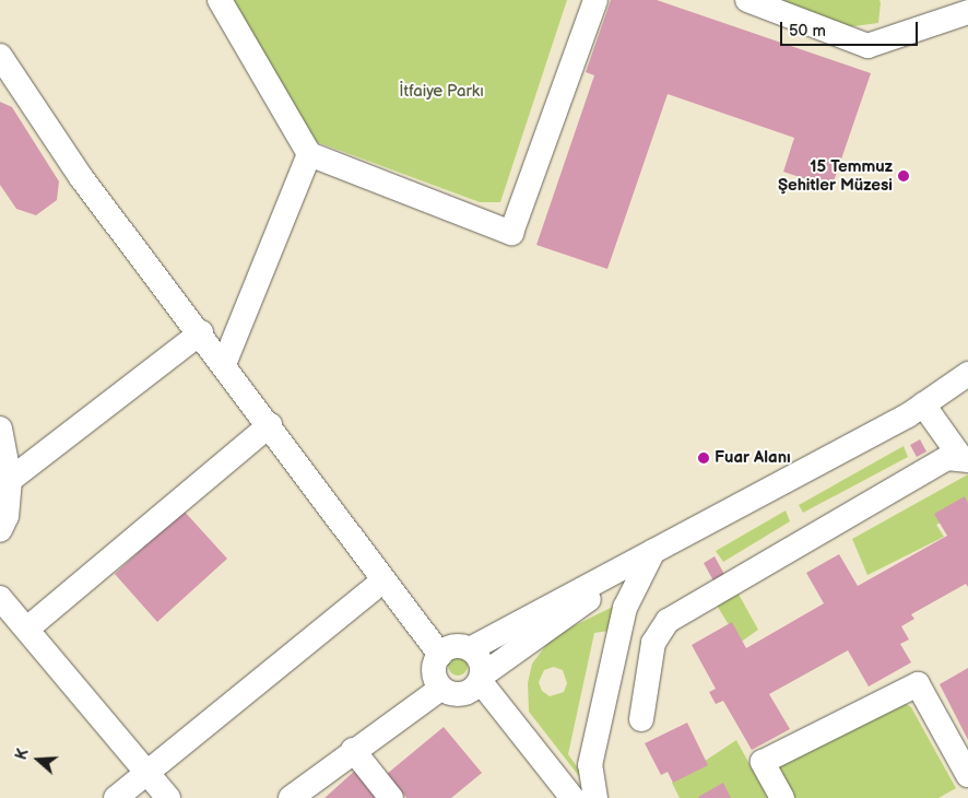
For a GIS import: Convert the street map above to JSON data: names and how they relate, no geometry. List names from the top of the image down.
{
  "parks": ["İtfaiye Parkı"],
  "places": ["15 Temmuz Şehitler Müzesi", "Fuar Alanı"],
  "scale_bar": "50 m",
  "north": "left"
}
